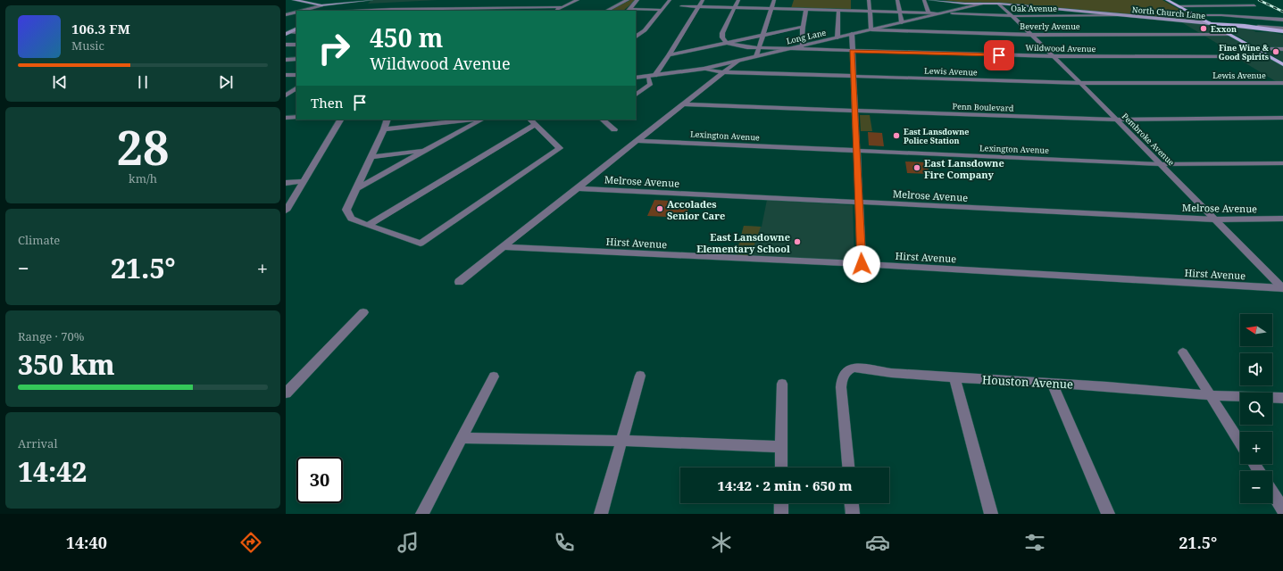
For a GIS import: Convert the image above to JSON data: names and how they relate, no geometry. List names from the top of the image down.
{
  "streets": {
    "main road": ["North Church Lane"],
    "street": [
      "Oak Avenue",
      "Beverly Avenue",
      "Long Lane",
      "Wildwood Avenue",
      "Lewis Avenue",
      "Penn Boulevard",
      "Lexington Avenue",
      "Pembroke Avenue",
      "Melrose Avenue",
      "Hirst Avenue",
      "Houston Avenue"
    ]
  },
  "crossings": [
    ["Oak Avenue", "North Church Lane"],
    ["Oak Avenue", "Long Lane"],
    ["Oak Avenue", "Pembroke Avenue"],
    ["North Church Lane", "Long Lane"],
    ["North Church Lane", "Pembroke Avenue"],
    ["Beverly Avenue", "Long Lane"],
    ["Beverly Avenue", "Pembroke Avenue"],
    ["Long Lane", "Wildwood Avenue"],
    ["Long Lane", "Lewis Avenue"],
    ["Wildwood Avenue", "Pembroke Avenue"],
    ["Lewis Avenue", "Pembroke Avenue"],
    ["Penn Boulevard", "Pembroke Avenue"],
    ["Lexington Avenue", "Pembroke Avenue"],
    ["Pembroke Avenue", "Melrose Avenue"],
    ["Pembroke Avenue", "Hirst Avenue"]
  ],
  "places": [
    "Exxon",
    "Fine Wine & Good Spirits",
    "East Lansdowne Police Station",
    "East Lansdowne Fire Company",
    "Accolades Senior Care",
    "East Lansdowne Elementary School"
  ],
  "north": "left",
  "page": {
    "turn": ["450 m", "Wildwood Avenue"],
    "song": ["106.3 FM", "Music"],
    "then": "Then",
    "tile": [
      ["28", "km/h"],
      "Climate",
      ["Range · 70%", "350 km"],
      ["Arrival", "14:42"]
    ],
    "heat": ["−", "21.5°", "+"],
    "map_buttons": ["+", "−"],
    "limit": "30",
    "trip": "14:42 · 2 min · 650 m",
    "tabs": ["14:40", "21.5°"]
  }
}
